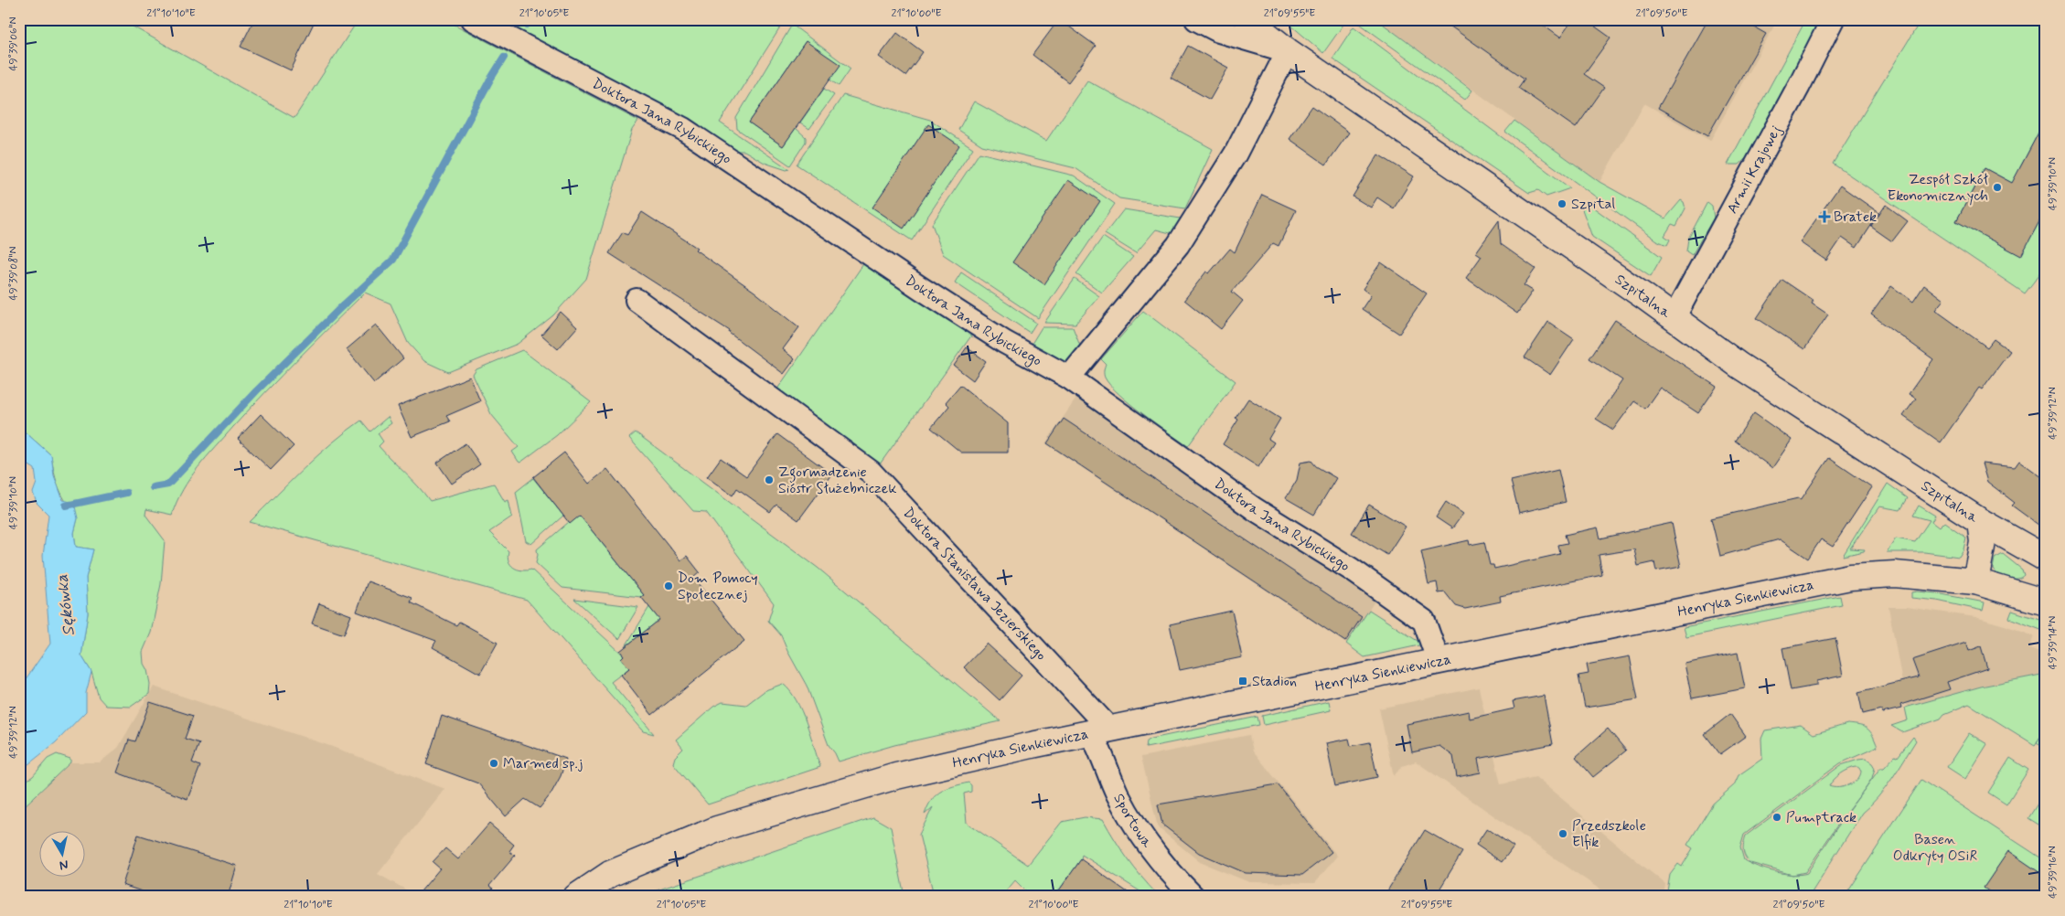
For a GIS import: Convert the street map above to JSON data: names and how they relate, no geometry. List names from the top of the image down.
{
  "streets": {
    "main road": ["Szpitalna", "Henryka Sienkiewicza"],
    "street": [
      "Doktora Jana Rybickiego",
      "Armii Krajowej",
      "Doktora Stanisława Jezierskiego",
      "Sportowa"
    ]
  },
  "crossings": [
    ["Doktora Jana Rybickiego", "Henryka Sienkiewicza"],
    ["Armii Krajowej", "Szpitalna"],
    ["Doktora Stanisława Jezierskiego", "Henryka Sienkiewicza"],
    ["Doktora Stanisława Jezierskiego", "Sportowa"],
    ["Henryka Sienkiewicza", "Sportowa"]
  ],
  "water": ["Sękówka"],
  "parks": ["Basen Odkryty OSiR"],
  "places": {
    "other": [
      "Zespół Szkół Ekonomicznych",
      "Szpital",
      "Zgormadzenie Sióstr Służebniczek",
      "Dom Pomocy Społecznej",
      "Marmed sp.j",
      "Pumptrack",
      "Przedszkole Elfik"
    ],
    "health": ["Bratek"],
    "transit": ["Stadion"]
  },
  "north": "bottom",
  "coordinates": [
    "21°10'10\"E",
    "21°10'05\"E",
    "21°10'00\"E",
    "21°09'55\"E",
    "21°09'50\"E",
    "49°39'06\"N",
    "49°39'10\"N",
    "49°39'08\"N",
    "49°39'12\"N",
    "49°39'14\"N",
    "49°39'16\"N"
  ]
}
